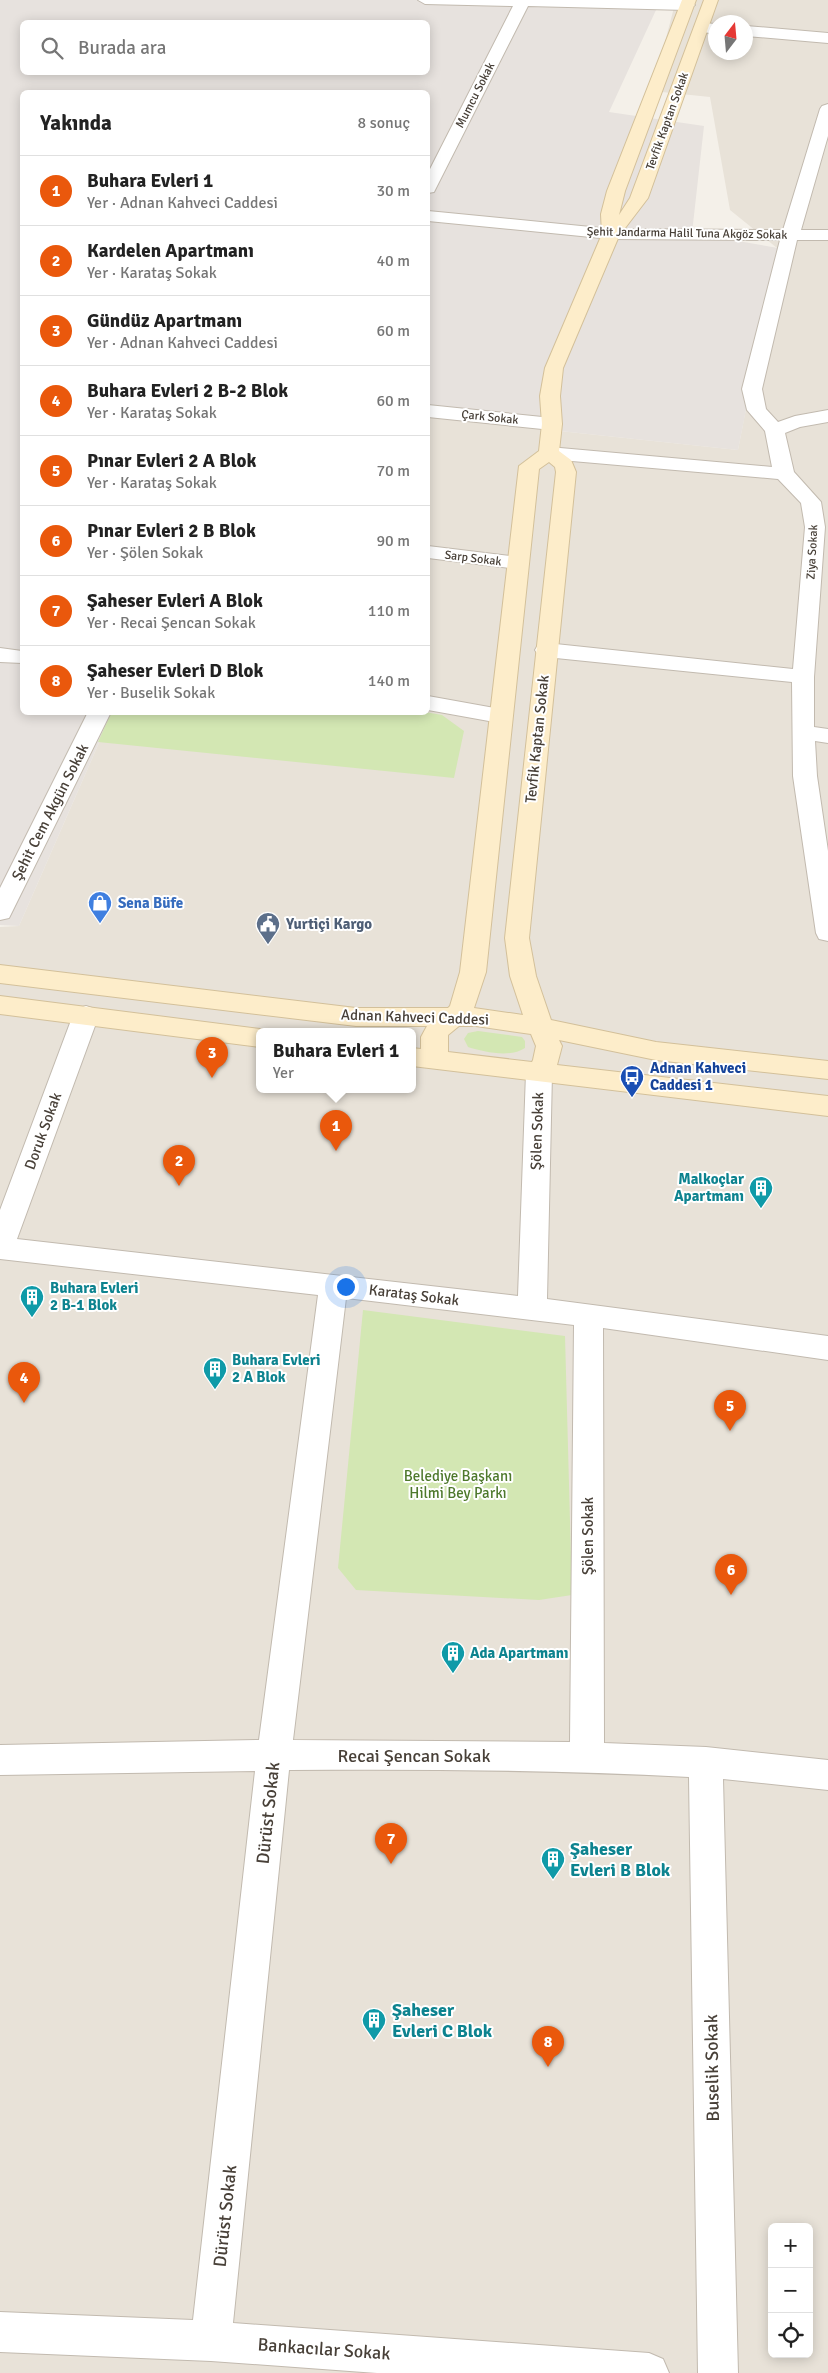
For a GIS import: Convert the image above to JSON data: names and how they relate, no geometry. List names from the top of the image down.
{
  "streets": {
    "street": [
      "Mumcu Sokak",
      "Tevfik Kaptan Sokak",
      "Şehit Jandarma Halil Tuna Akgöz Sokak",
      "Çark Sokak",
      "Ziya Sokak",
      "Sarp Sokak",
      "Şehit Cem Akgün Sokak",
      "Adnan Kahveci Caddesi",
      "Doruk Sokak",
      "Şölen Sokak",
      "Karataş Sokak",
      "Recai Şencan Sokak",
      "Dürüst Sokak",
      "Buselik Sokak",
      "Bankacılar Sokak"
    ]
  },
  "crossings": [
    ["Tevfik Kaptan Sokak", "Şehit Jandarma Halil Tuna Akgöz Sokak"],
    ["Tevfik Kaptan Sokak", "Çark Sokak"],
    ["Tevfik Kaptan Sokak", "Adnan Kahveci Caddesi"],
    ["Tevfik Kaptan Sokak", "Şölen Sokak"],
    ["Doruk Sokak", "Karataş Sokak"],
    ["Şölen Sokak", "Karataş Sokak"],
    ["Şölen Sokak", "Recai Şencan Sokak"],
    ["Karataş Sokak", "Dürüst Sokak"],
    ["Recai Şencan Sokak", "Dürüst Sokak"],
    ["Recai Şencan Sokak", "Buselik Sokak"],
    ["Dürüst Sokak", "Bankacılar Sokak"]
  ],
  "parks": ["Belediye Başkanı Hilmi Bey Parkı"],
  "places": {
    "shop": ["Sena Büfe"],
    "public building": ["Yurtiçi Kargo"],
    "bus stop": ["Adnan Kahveci Caddesi 1"],
    "building": [
      "Malkoçlar Apartmanı",
      "Buhara Evleri 2 B-1 Blok",
      "Buhara Evleri 2 A Blok",
      "Ada Apartmanı",
      "Şaheser Evleri B Blok",
      "Şaheser Evleri C Blok"
    ]
  },
  "north": "top",
  "page": {
    "search": "Burada ara",
    "heading": ["Yakında", "8 sonuç"],
    "list": [
      {
        "mark": "1",
        "name": "Buhara Evleri 1",
        "note": "Yer · Adnan Kahveci Caddesi",
        "value": "30 m"
      },
      {
        "mark": "2",
        "name": "Kardelen Apartmanı",
        "note": "Yer · Karataş Sokak",
        "value": "40 m"
      },
      {
        "mark": "3",
        "name": "Gündüz Apartmanı",
        "note": "Yer · Adnan Kahveci Caddesi",
        "value": "60 m"
      },
      {
        "mark": "4",
        "name": "Buhara Evleri 2 B-2 Blok",
        "note": "Yer · Karataş Sokak",
        "value": "60 m"
      },
      {
        "mark": "5",
        "name": "Pınar Evleri 2 A Blok",
        "note": "Yer · Karataş Sokak",
        "value": "70 m"
      },
      {
        "mark": "6",
        "name": "Pınar Evleri 2 B Blok",
        "note": "Yer · Şölen Sokak",
        "value": "90 m"
      },
      {
        "mark": "7",
        "name": "Şaheser Evleri A Blok",
        "note": "Yer · Recai Şencan Sokak",
        "value": "110 m"
      },
      {
        "mark": "8",
        "name": "Şaheser Evleri D Blok",
        "note": "Yer · Buselik Sokak",
        "value": "140 m"
      }
    ],
    "popup": ["Buhara Evleri 1", "Yer"],
    "pins": [
      "3",
      "1",
      "2",
      "4",
      "5",
      "6",
      "7",
      "8"
    ],
    "map_buttons": ["+", "−"]
  }
}
